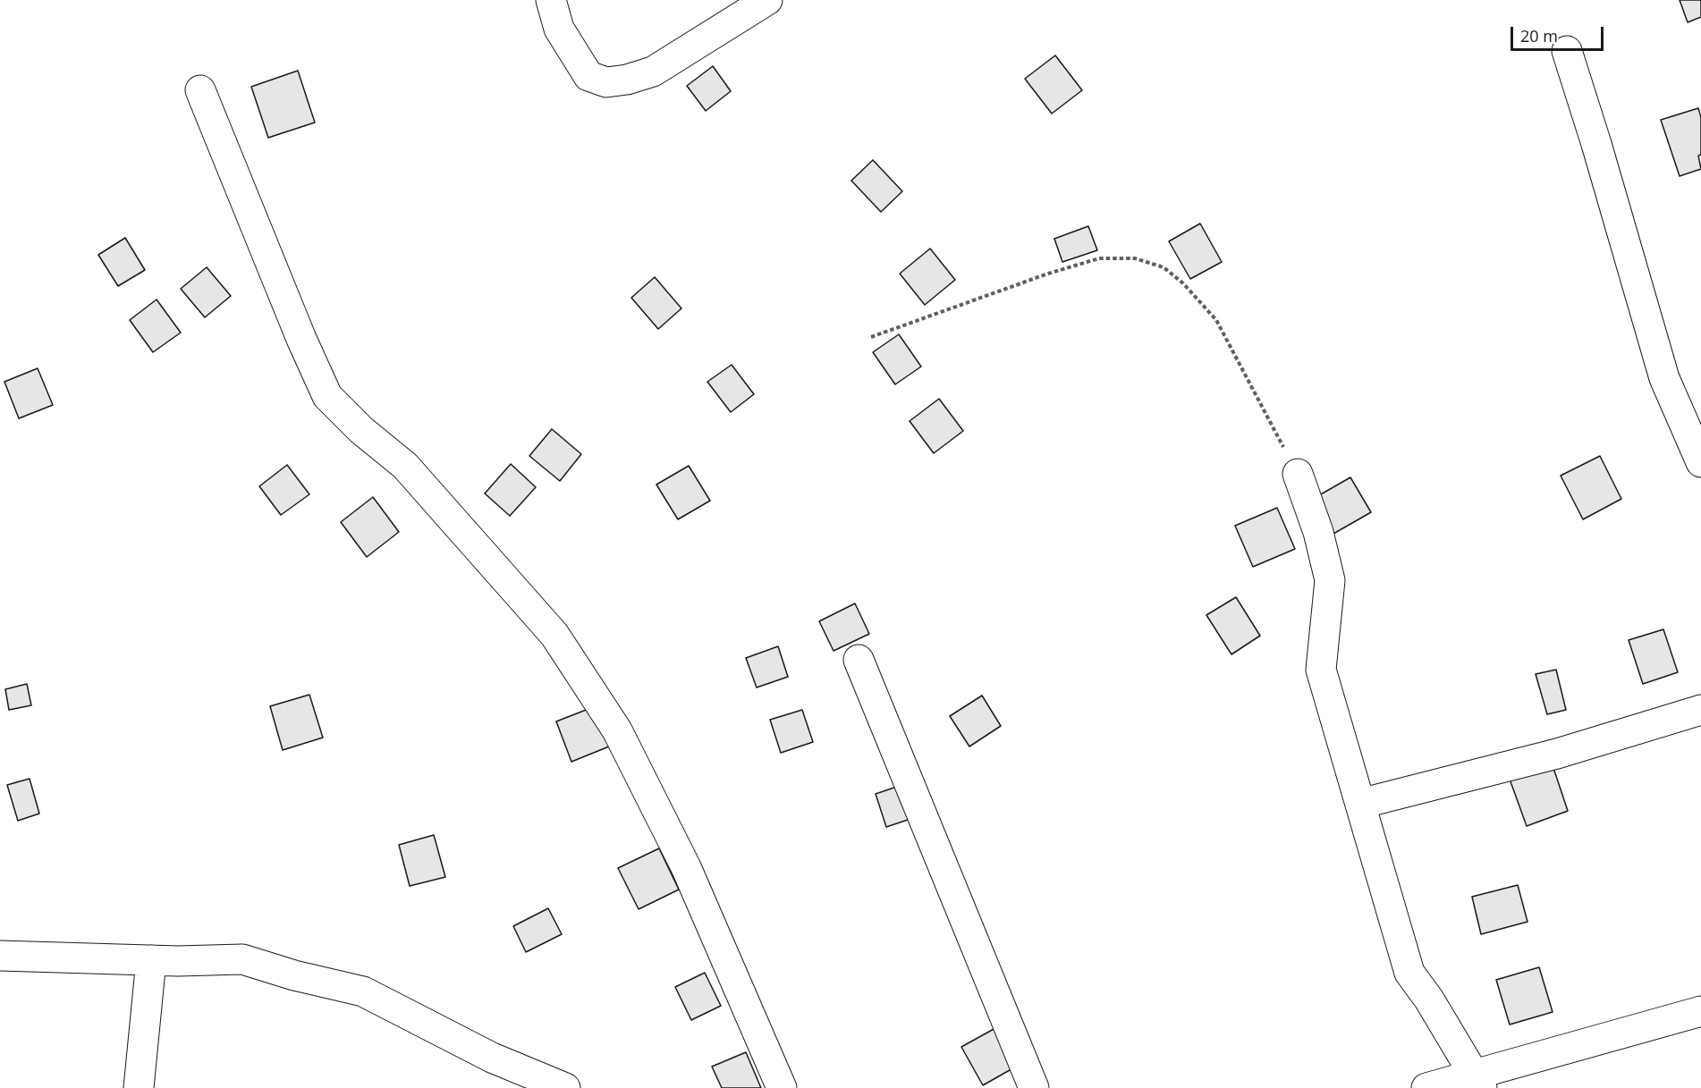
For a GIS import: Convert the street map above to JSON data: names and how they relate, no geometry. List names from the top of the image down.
{
  "scale_bar": "20 m"
}
